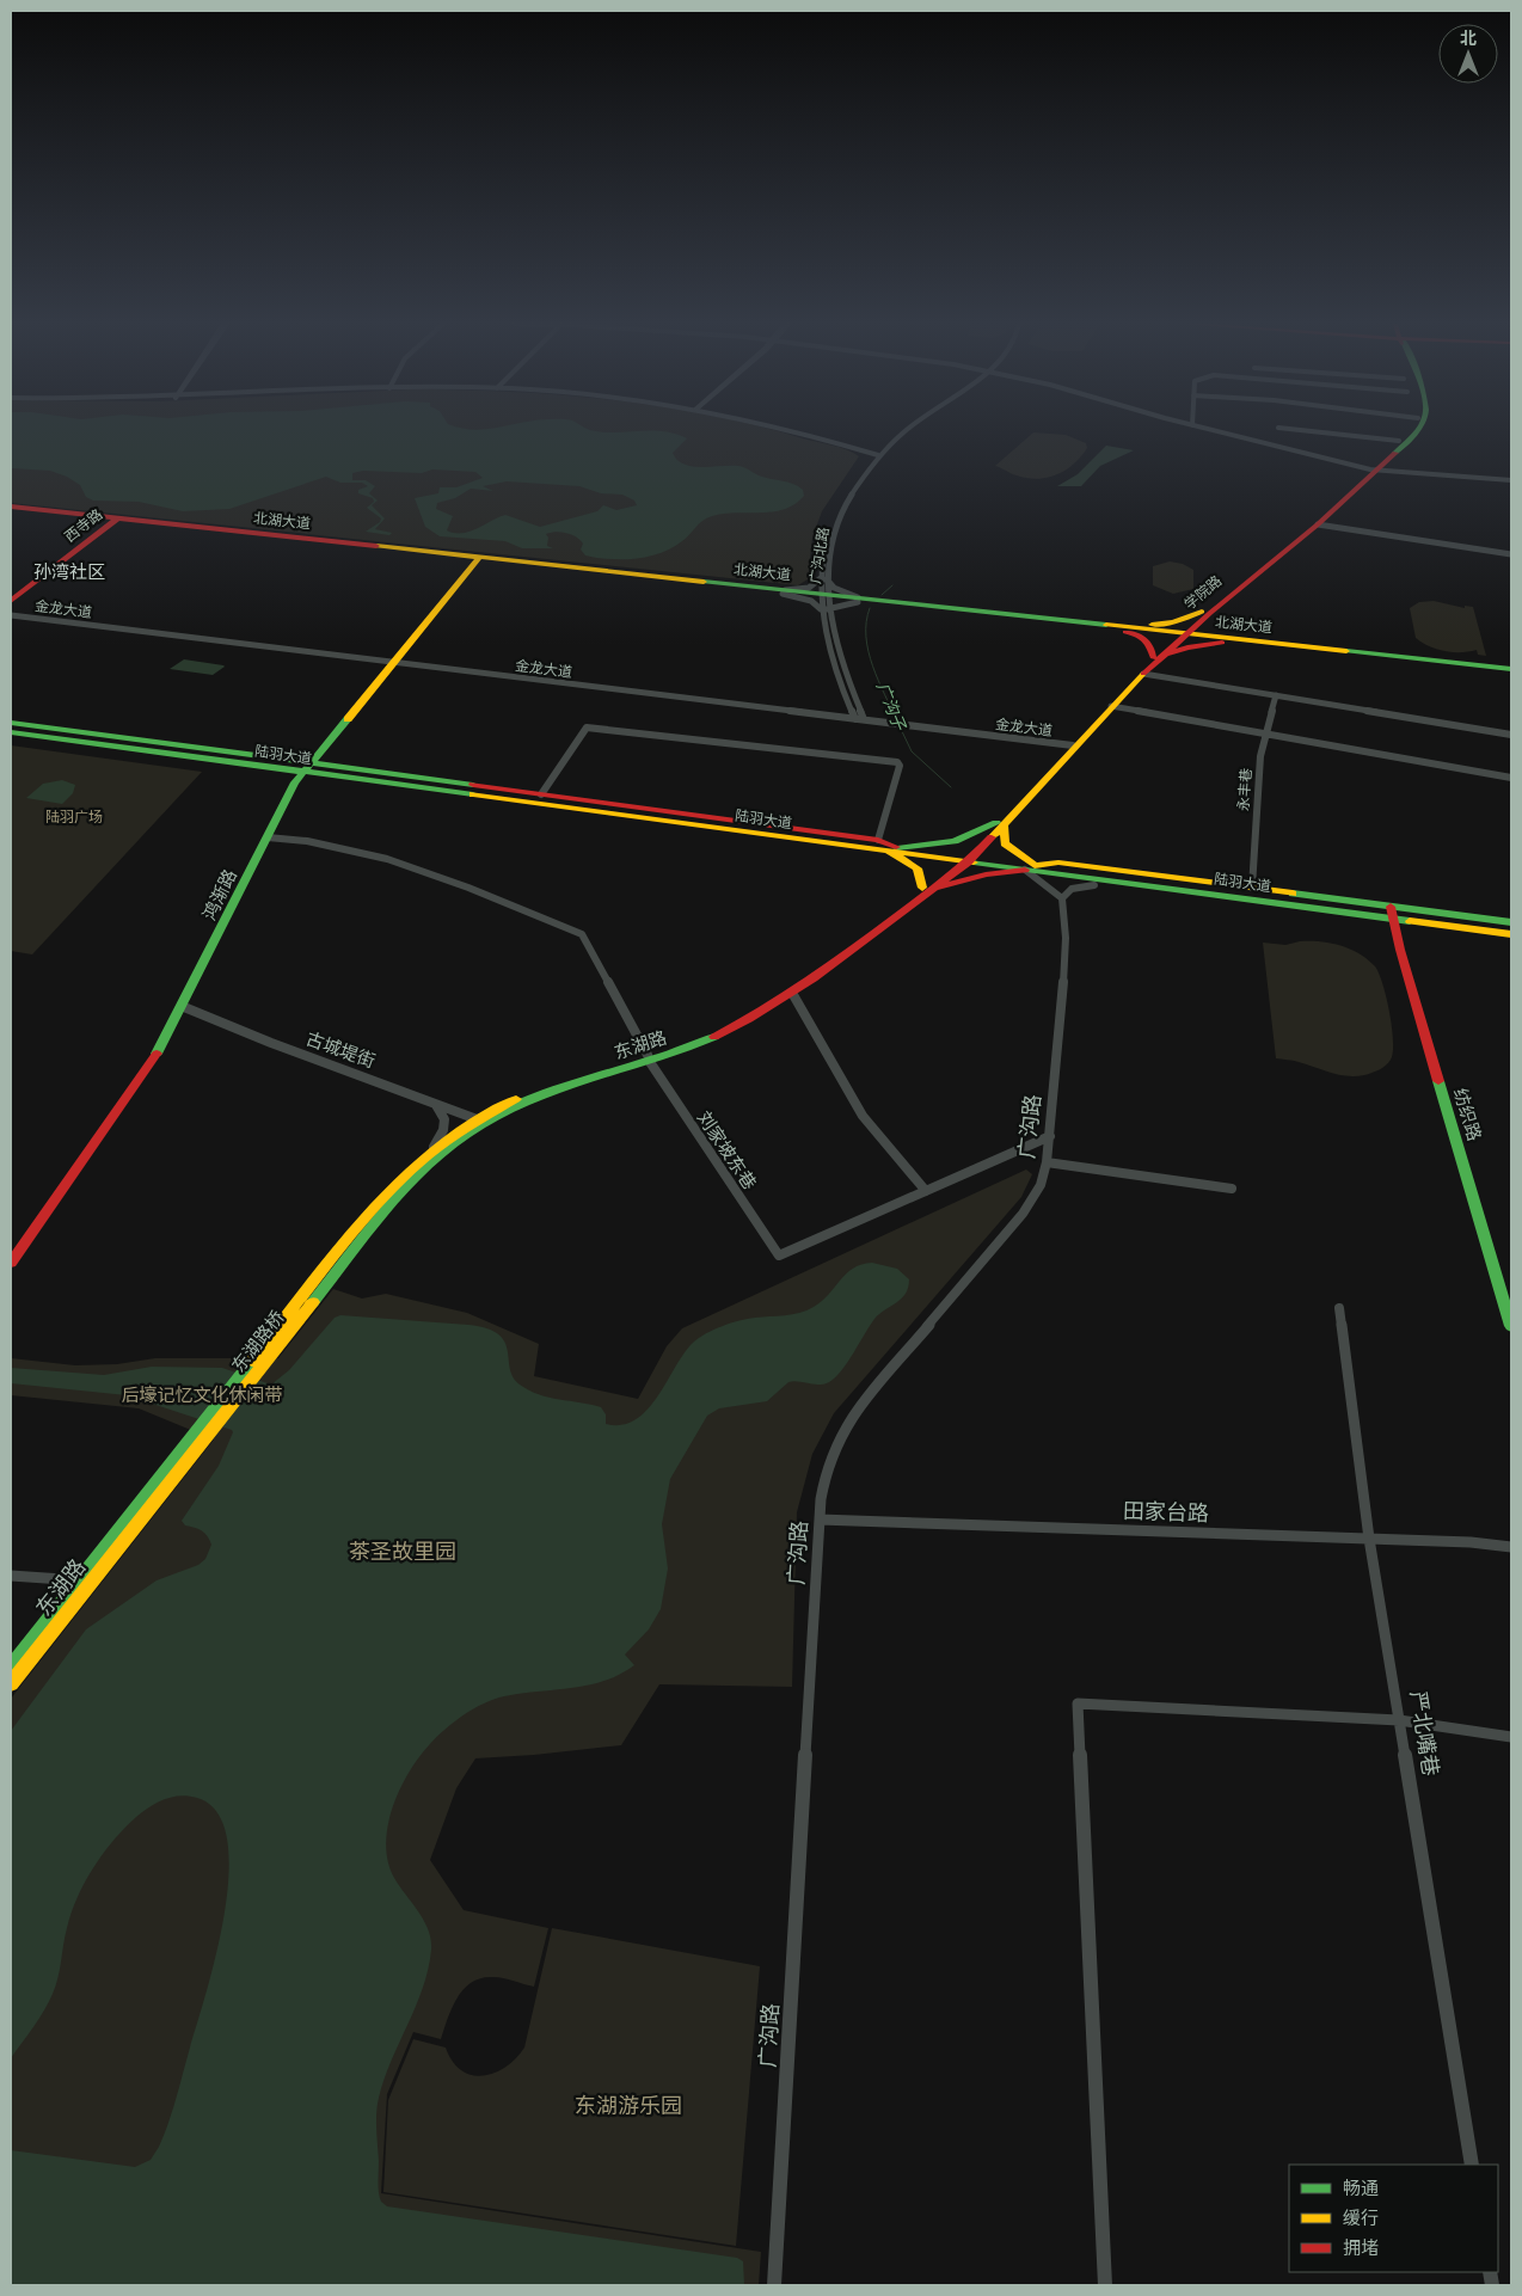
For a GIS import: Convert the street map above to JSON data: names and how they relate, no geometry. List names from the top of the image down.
{
  "streets": {
    "main road": [
      "北湖大道",
      "西寺路",
      "学院路",
      "陆羽大道",
      "鸿渐路",
      "东湖路",
      "纺织路",
      "东湖路桥"
    ],
    "street": [
      "广沟北路",
      "金龙大道",
      "永丰巷",
      "古城堤街",
      "广沟路",
      "刘家坡东巷",
      "田家台路",
      "严北嘴巷"
    ]
  },
  "crossings": [
    ["北湖大道", "西寺路"],
    ["北湖大道", "广沟北路"],
    ["北湖大道", "学院路"],
    ["北湖大道", "鸿渐路"],
    ["广沟北路", "金龙大道"],
    ["学院路", "金龙大道"],
    ["学院路", "陆羽大道"],
    ["学院路", "东湖路"],
    ["金龙大道", "鸿渐路"],
    ["陆羽大道", "鸿渐路"],
    ["陆羽大道", "东湖路"],
    ["陆羽大道", "纺织路"],
    ["鸿渐路", "古城堤街"],
    ["鸿渐路", "刘家坡东巷"],
    ["东湖路", "古城堤街"],
    ["东湖路", "刘家坡东巷"],
    ["东湖路", "东湖路桥"],
    ["广沟路", "田家台路"],
    ["田家台路", "严北嘴巷"]
  ],
  "districts": ["孙湾社区"],
  "water": ["广沟子"],
  "parks": [
    "陆羽广场",
    "后壕记忆文化休闲带",
    "茶圣故里园",
    "东湖游乐园"
  ],
  "legend": ["畅通", "缓行", "拥堵"],
  "north": "top"
}
